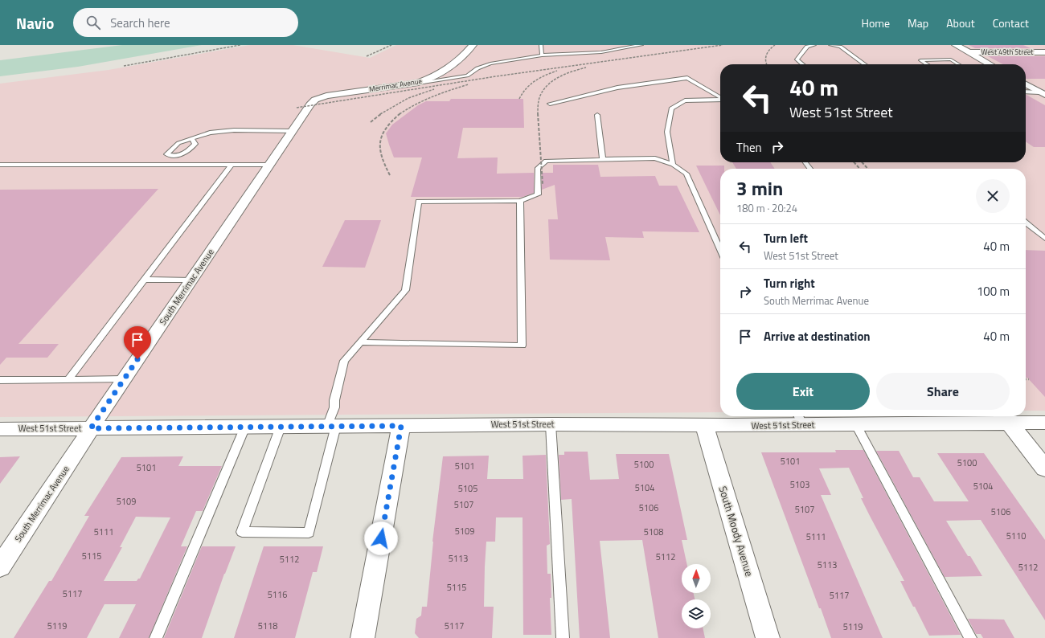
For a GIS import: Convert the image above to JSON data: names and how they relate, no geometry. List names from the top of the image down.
{
  "streets": {
    "street": [
      "West 49th Street",
      "Merrimac Avenue",
      "South Merrimac Avenue",
      "West 51st Street",
      "South Moody Avenue"
    ]
  },
  "crossings": [
    ["Merrimac Avenue", "South Merrimac Avenue"],
    ["South Merrimac Avenue", "West 51st Street"],
    ["West 51st Street", "South Moody Avenue"]
  ],
  "house_numbers": [
    "5101",
    "5100",
    "5100",
    "5101",
    "5101",
    "5103",
    "5104",
    "5104",
    "5105",
    "5109",
    "5107",
    "5106",
    "5107",
    "5106",
    "5109",
    "5111",
    "5108",
    "5110",
    "5111",
    "5115",
    "5112",
    "5113",
    "5112",
    "5113",
    "5112",
    "5115",
    "5117",
    "5116",
    "5117",
    "5119",
    "5118",
    "5117",
    "5119"
  ],
  "north": "top",
  "page": {
    "header": "Navio",
    "search": "Search here",
    "nav": [
      "Home",
      "Map",
      "About",
      "Contact"
    ],
    "turn": ["40 m", "West 51st Street"],
    "then": "Then",
    "heading": ["3 min", "180 m · 20:24"],
    "list": [
      {
        "name": "Turn left",
        "note": "West 51st Street",
        "value": "40 m"
      },
      {
        "name": "Turn right",
        "note": "South Merrimac Avenue",
        "value": "100 m"
      },
      {
        "name": "Arrive at destination",
        "value": "40 m"
      }
    ],
    "buttons": ["Exit", "Share"]
  }
}
